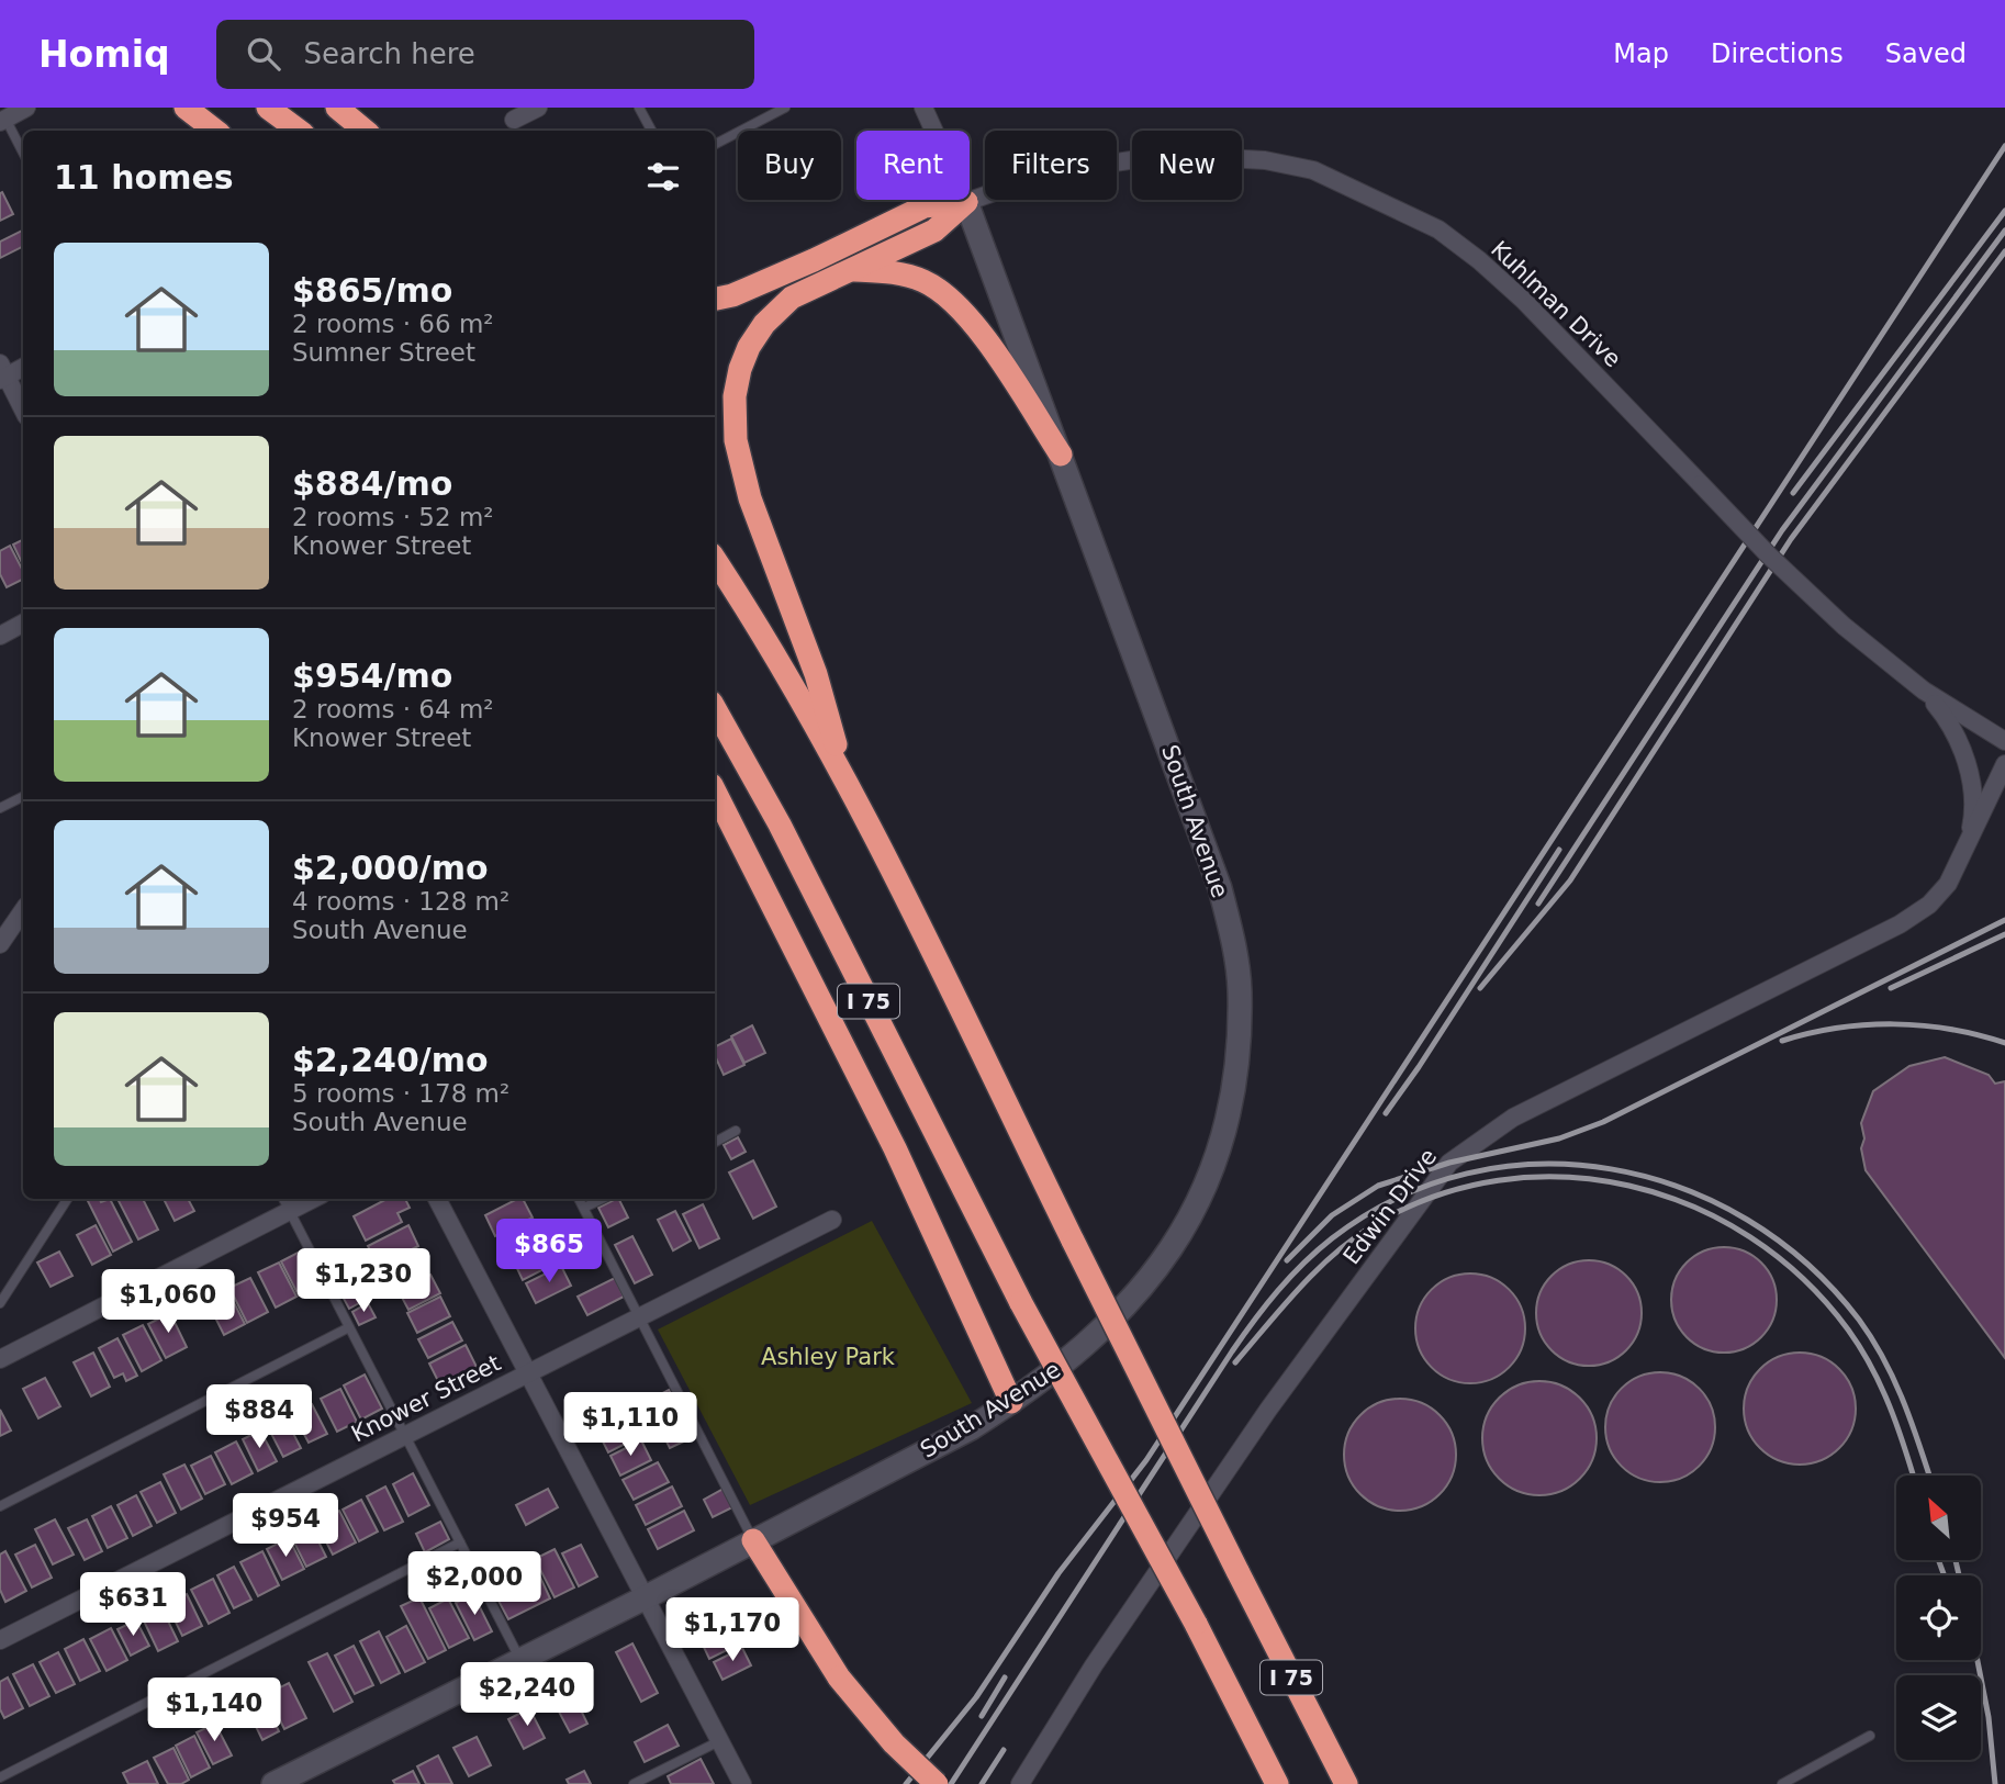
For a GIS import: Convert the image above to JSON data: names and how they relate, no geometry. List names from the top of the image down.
{
  "streets": {
    "highway": ["I 75"],
    "street": [
      "Kuhlman Drive",
      "South Avenue",
      "Edwin Drive",
      "Knower Street"
    ]
  },
  "crossings": [
    ["Kuhlman Drive", "South Avenue"]
  ],
  "parks": ["Ashley Park"],
  "north": "top left",
  "page": {
    "header": "Homiq",
    "search": "Search here",
    "nav": ["Map", "Directions", "Saved"],
    "chip": [
      "Buy",
      "Rent",
      "Filters",
      "New"
    ],
    "heading": "11 homes",
    "list": [
      {
        "name": "$865/mo",
        "note": "2 rooms · 66 m² · Sumner Street"
      },
      {
        "name": "$884/mo",
        "note": "2 rooms · 52 m² · Knower Street"
      },
      {
        "name": "$954/mo",
        "note": "2 rooms · 64 m² · Knower Street"
      },
      {
        "name": "$2,000/mo",
        "note": "4 rooms · 128 m² · South Avenue"
      },
      {
        "name": "$2,240/mo",
        "note": "5 rooms · 178 m² · South Avenue"
      }
    ],
    "price": [
      "$865",
      "$1,230",
      "$1,060",
      "$884",
      "$1,110",
      "$954",
      "$2,000",
      "$631",
      "$1,170",
      "$2,240",
      "$1,140"
    ]
  }
}
